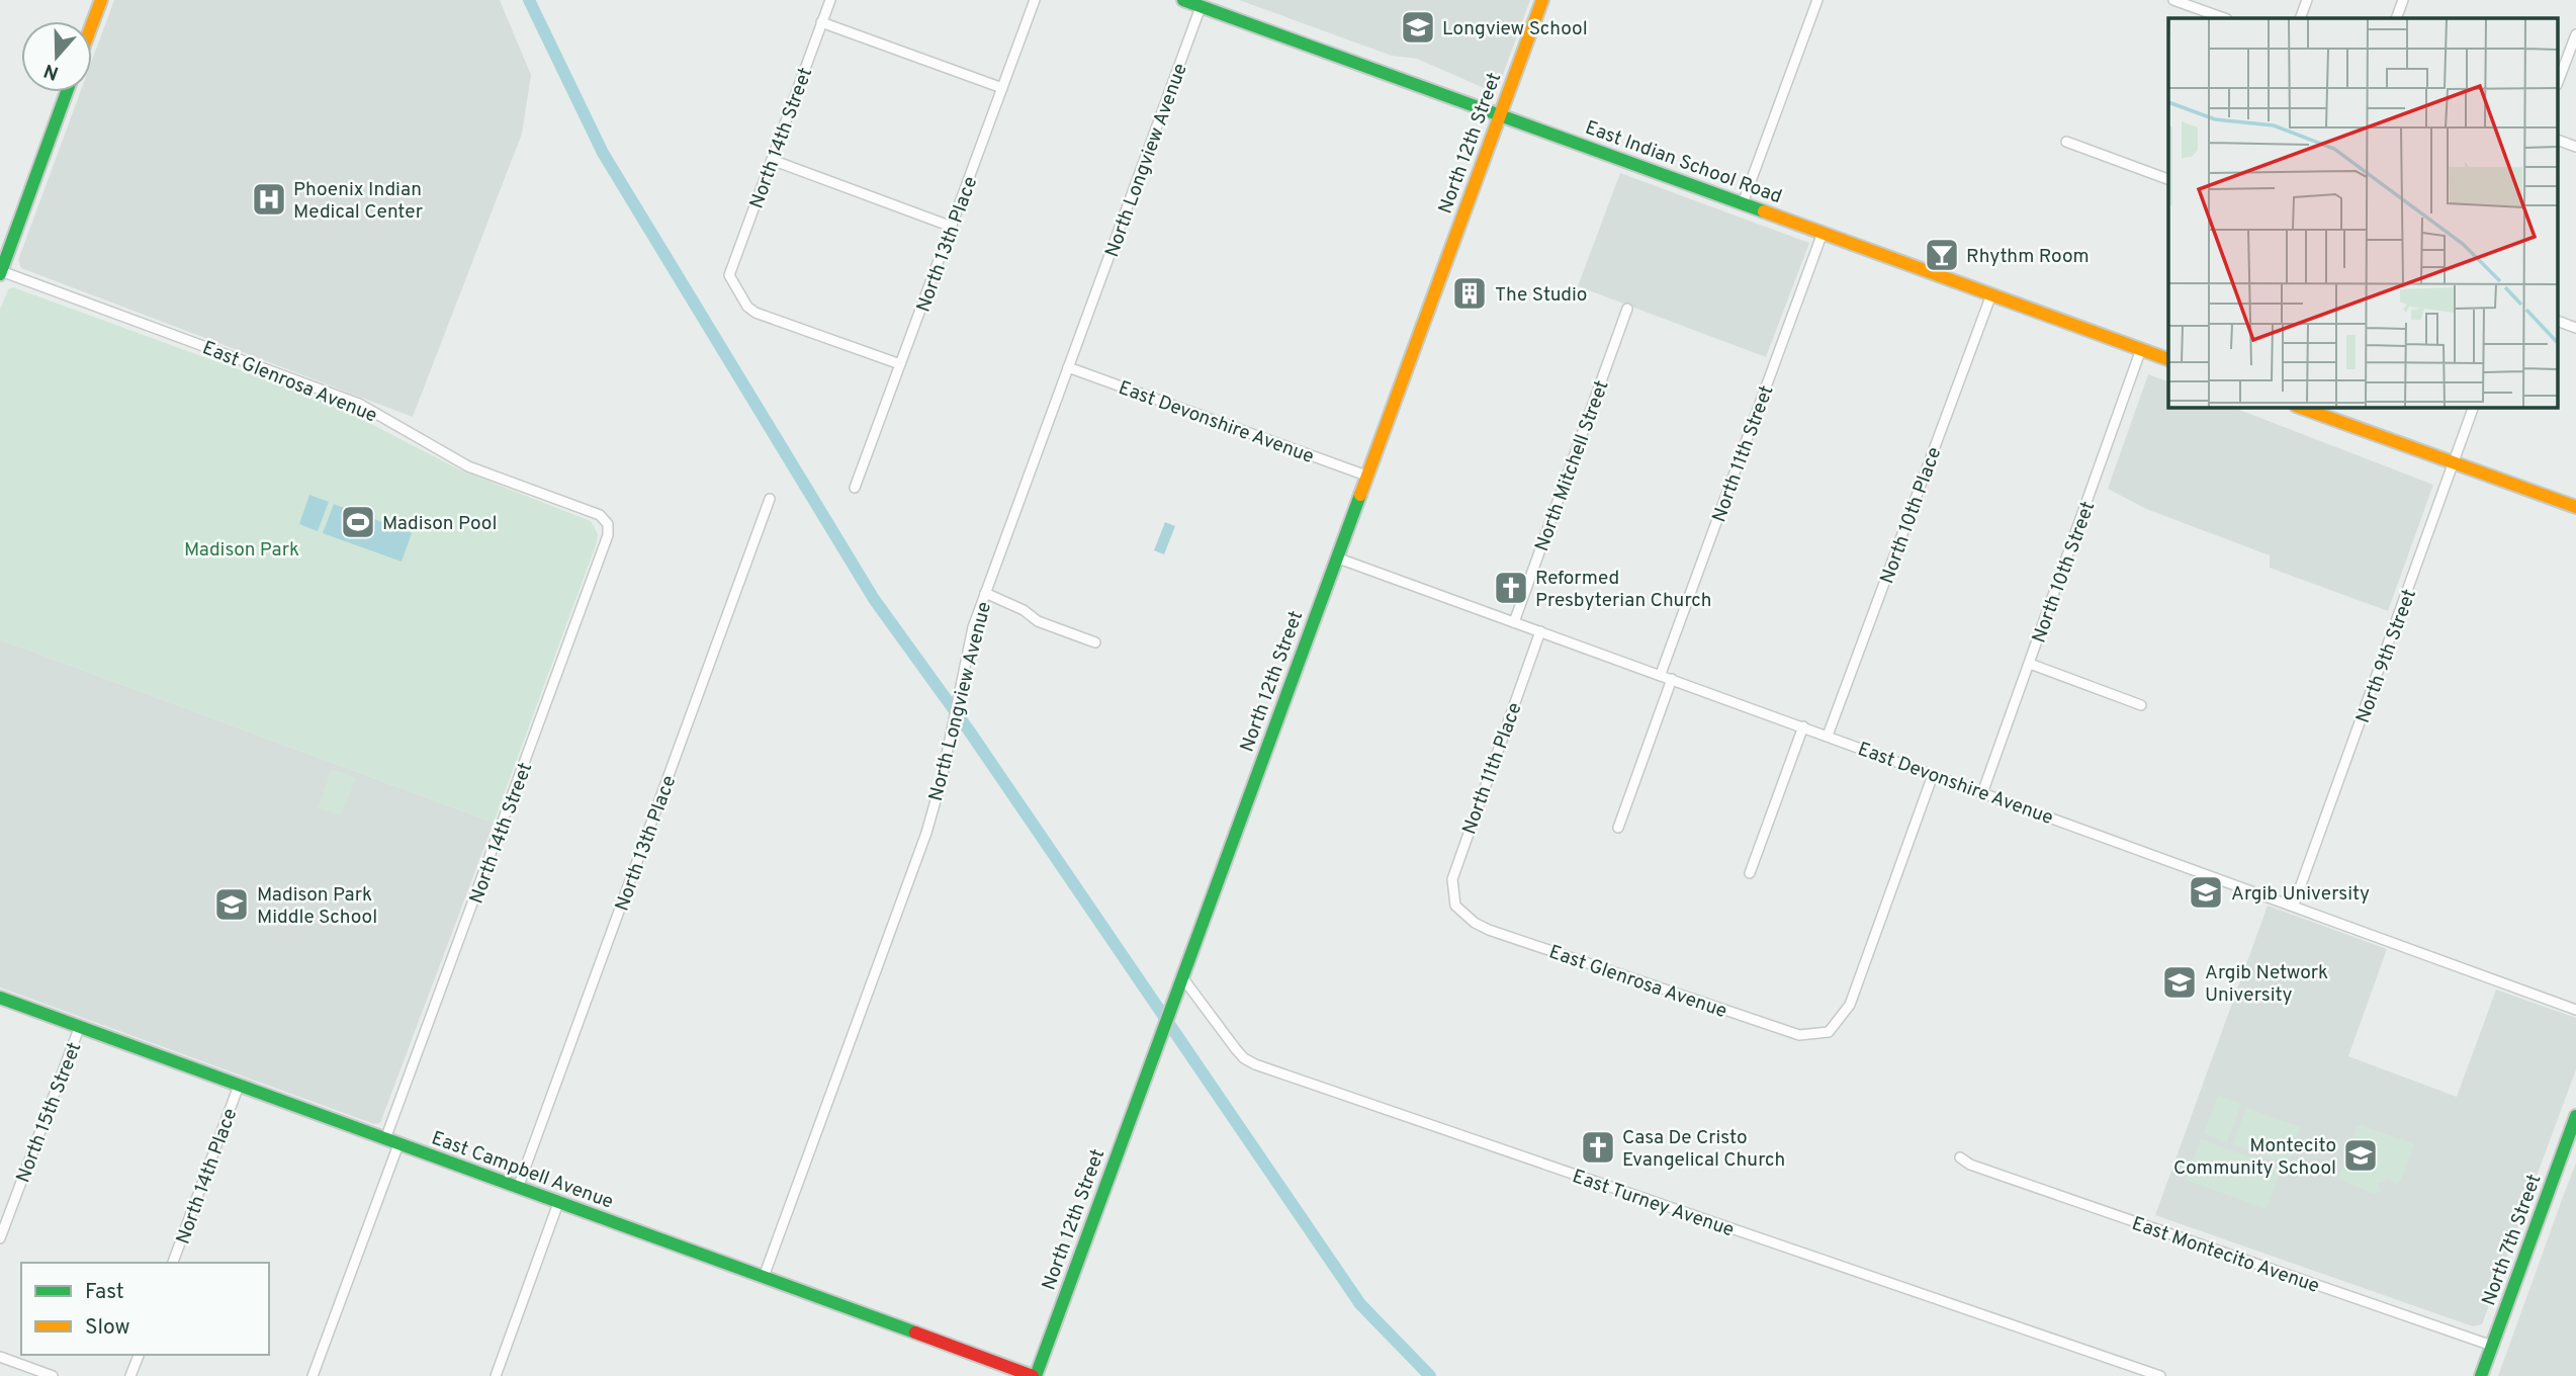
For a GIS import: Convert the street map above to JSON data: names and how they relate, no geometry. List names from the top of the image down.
{
  "streets": {
    "street": [
      "North 14th Street",
      "North 12th Street",
      "North Longview Avenue",
      "East Indian School Road",
      "North 13th Place",
      "East Glenrosa Avenue",
      "East Devonshire Avenue",
      "North 11th Street",
      "North Mitchell Street",
      "North 10th Place",
      "North 10th Street",
      "North 9th Street",
      "North 11th Place",
      "North 15th Street",
      "East Campbell Avenue",
      "North 14th Place",
      "East Turney Avenue",
      "North 7th Street",
      "East Montecito Avenue"
    ]
  },
  "crossings": [
    ["North 14th Street", "North 13th Place"],
    ["North 14th Street", "East Glenrosa Avenue"],
    ["North 14th Street", "East Campbell Avenue"],
    ["North 12th Street", "East Indian School Road"],
    ["North 12th Street", "East Devonshire Avenue"],
    ["North 12th Street", "East Campbell Avenue"],
    ["North 12th Street", "East Turney Avenue"],
    ["North Longview Avenue", "East Indian School Road"],
    ["North Longview Avenue", "East Devonshire Avenue"],
    ["North Longview Avenue", "East Campbell Avenue"],
    ["East Indian School Road", "North 11th Street"],
    ["East Indian School Road", "North 10th Place"],
    ["East Indian School Road", "North 10th Street"],
    ["North 13th Place", "East Campbell Avenue"],
    ["East Glenrosa Avenue", "East Devonshire Avenue"],
    ["East Glenrosa Avenue", "North 11th Place"],
    ["East Devonshire Avenue", "North 11th Street"],
    ["East Devonshire Avenue", "North Mitchell Street"],
    ["East Devonshire Avenue", "North 10th Place"],
    ["East Devonshire Avenue", "North 10th Street"],
    ["East Devonshire Avenue", "North 9th Street"],
    ["East Devonshire Avenue", "North 11th Place"],
    ["North 15th Street", "East Campbell Avenue"],
    ["East Campbell Avenue", "North 14th Place"],
    ["North 7th Street", "East Montecito Avenue"]
  ],
  "parks": ["Madison Park"],
  "places": {
    "school or university": [
      "Longview School",
      "Argib University",
      "Madison Park Middle School",
      "Argib Network University",
      "Montecito Community School"
    ],
    "hospital": ["Phoenix Indian Medical Center"],
    "bar": ["Rhythm Room"],
    "building": ["The Studio"],
    "sports": ["Madison Pool"],
    "church": ["Reformed Presbyterian Church", "Casa De Cristo Evangelical Church"]
  },
  "legend": ["Fast", "Slow"],
  "north": "bottom"
}
